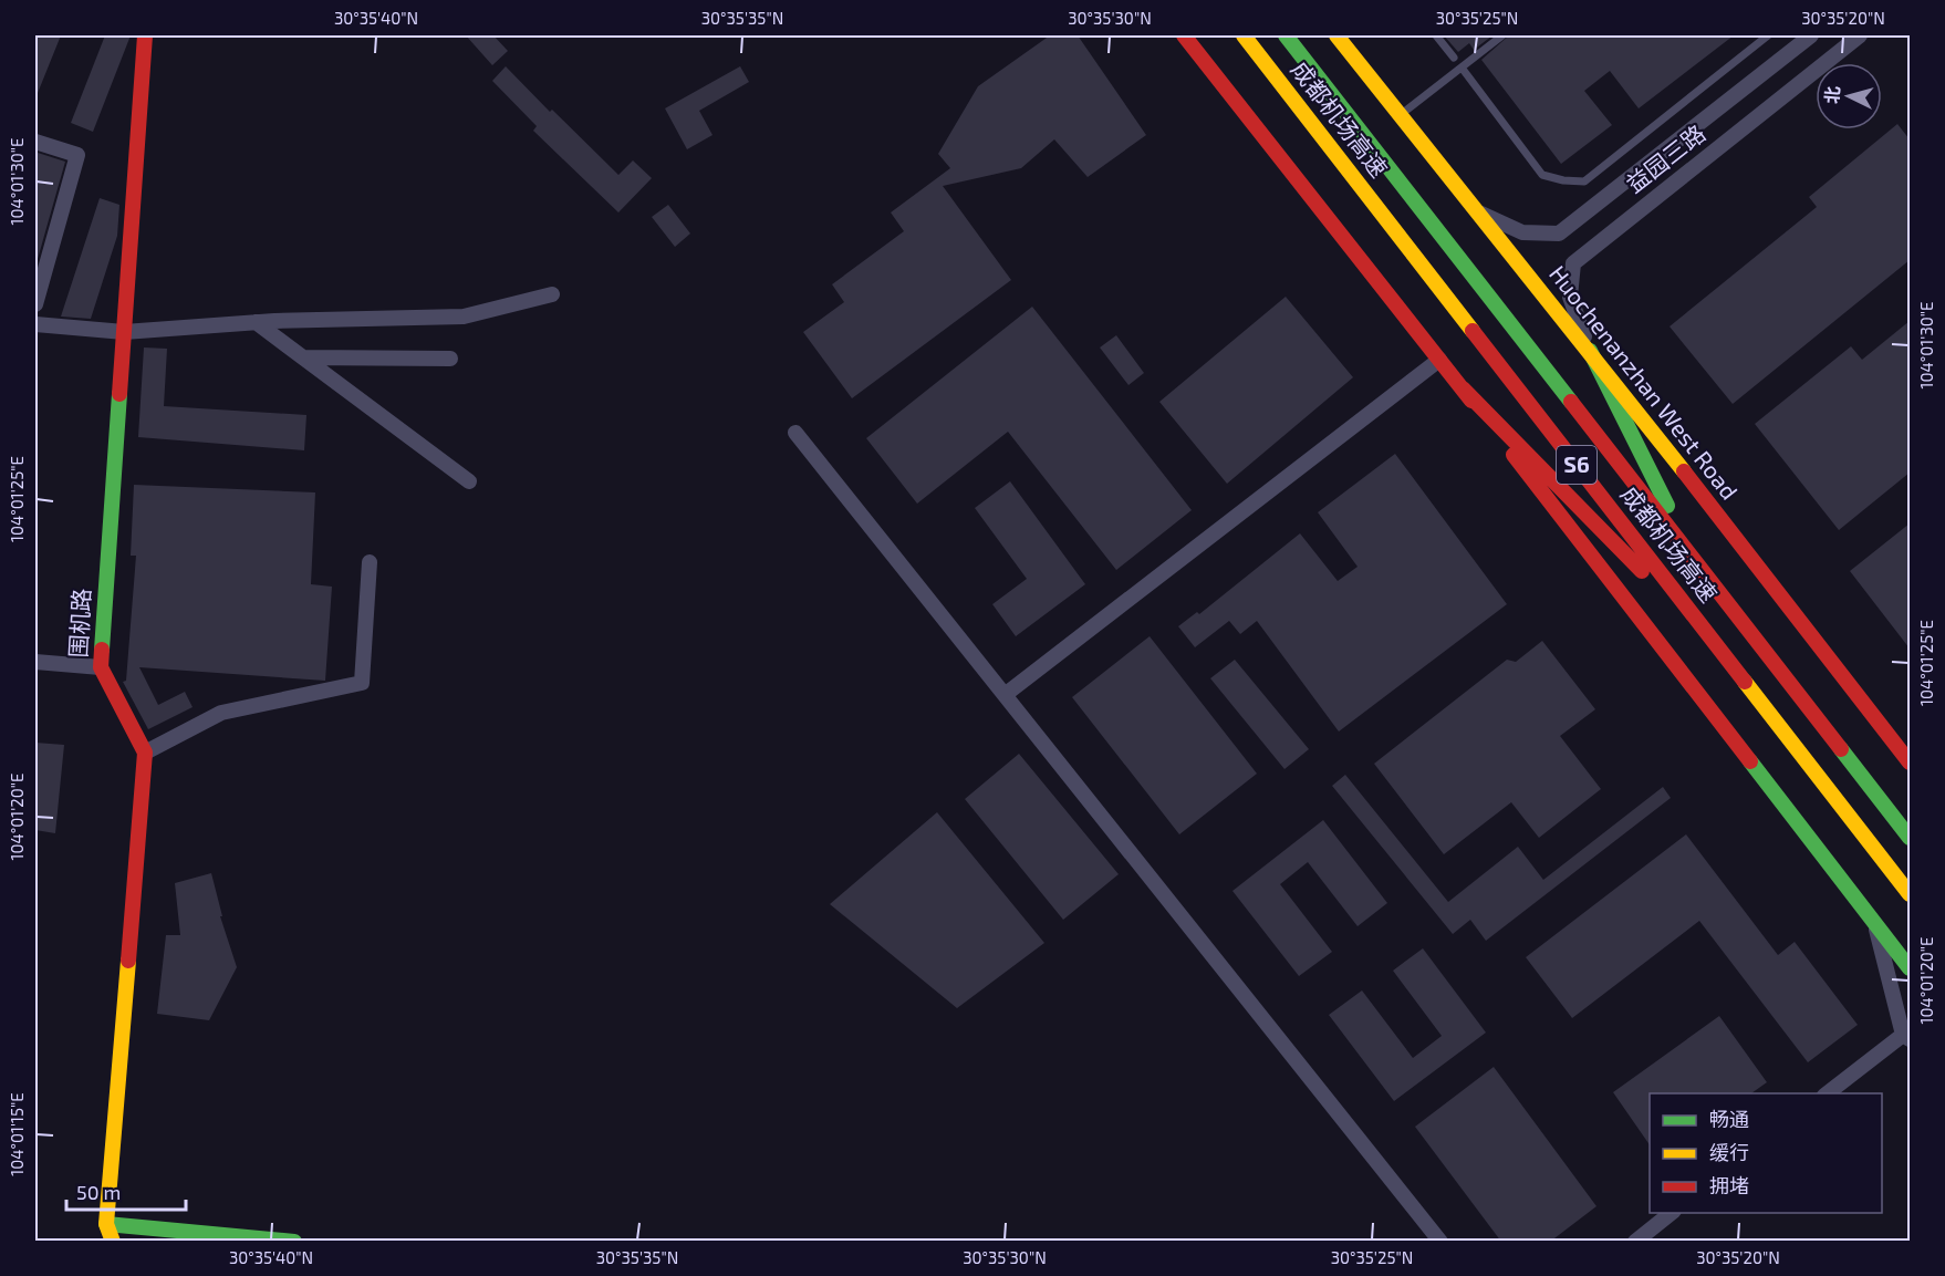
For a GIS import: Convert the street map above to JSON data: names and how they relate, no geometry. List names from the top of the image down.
{
  "streets": {
    "main road": [
      "成都机场高速",
      "Huochenanzhan West Road",
      "S6",
      "围机路"
    ],
    "street": ["益园三路"]
  },
  "crossings": [
    ["益园三路", "Huochenanzhan West Road"]
  ],
  "legend": ["畅通", "缓行", "拥堵"],
  "scale_bar": "50 m",
  "north": "left",
  "coordinates": [
    "30°35'40\"N",
    "30°35'35\"N",
    "30°35'30\"N",
    "30°35'25\"N",
    "30°35'20\"N",
    "104°01'30\"E",
    "104°01'25\"E",
    "104°01'20\"E",
    "104°01'15\"E"
  ]
}
